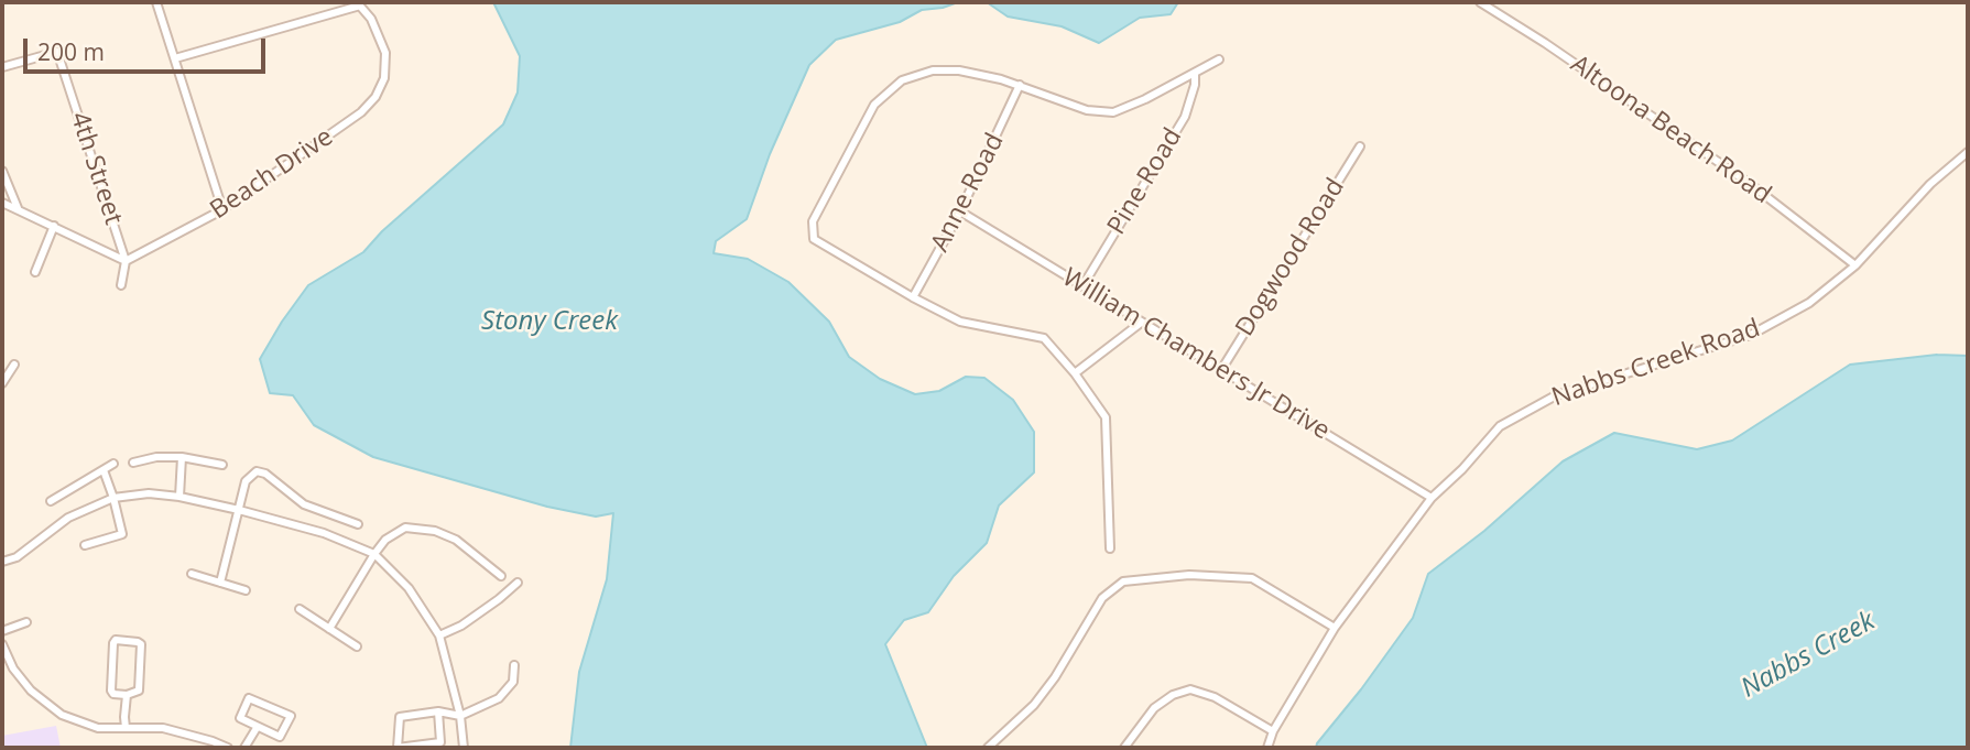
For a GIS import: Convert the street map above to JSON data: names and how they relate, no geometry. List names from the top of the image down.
{
  "streets": {
    "street": [
      "Altoona Beach Road",
      "4th Street",
      "Beach Drive",
      "Pine Road",
      "Anne Road",
      "Dogwood Road",
      "William Chambers Jr Drive",
      "Nabbs Creek Road"
    ]
  },
  "crossings": [
    ["Altoona Beach Road", "Nabbs Creek Road"],
    ["4th Street", "Beach Drive"],
    ["Pine Road", "William Chambers Jr Drive"],
    ["Anne Road", "William Chambers Jr Drive"],
    ["Dogwood Road", "William Chambers Jr Drive"],
    ["William Chambers Jr Drive", "Nabbs Creek Road"]
  ],
  "water": ["Stony Creek", "Nabbs Creek"],
  "scale_bar": "200 m"
}
